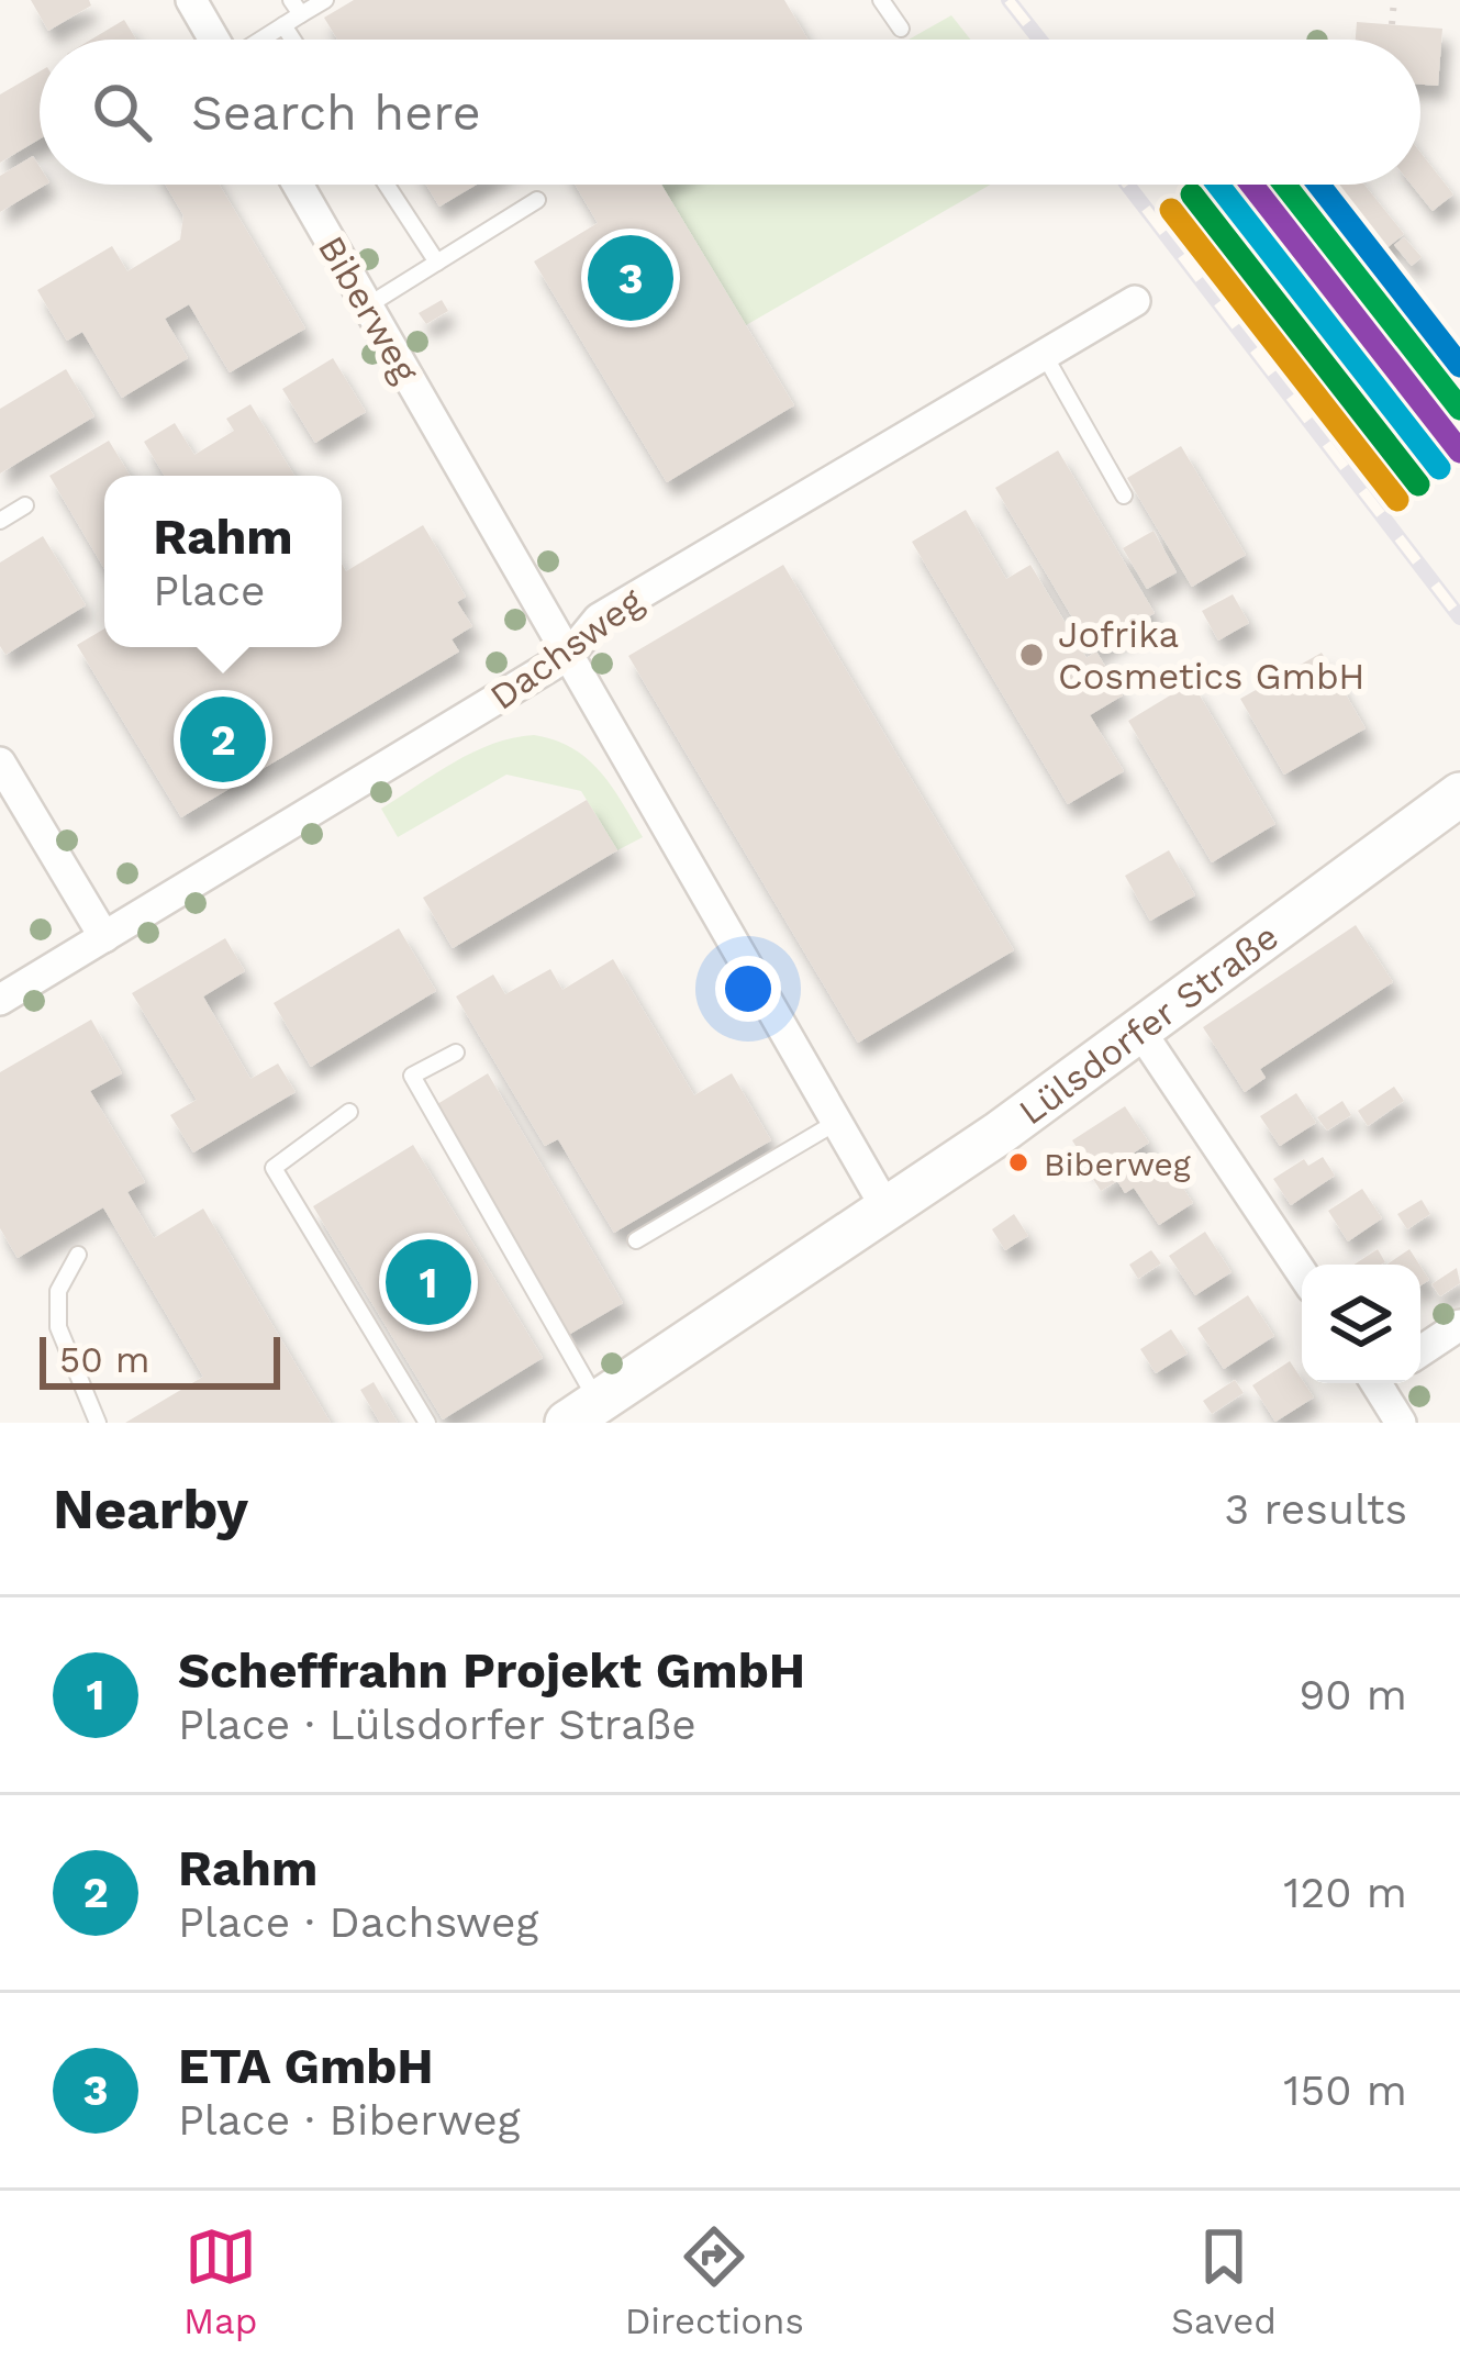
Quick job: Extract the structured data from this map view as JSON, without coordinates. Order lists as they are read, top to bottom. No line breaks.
{"streets":{"street":["Biberweg","Dachsweg","Lülsdorfer Straße"]},"crossings":[["Biberweg","Dachsweg"],["Biberweg","Lülsdorfer Straße"]],"places":["Jofrika Cosmetics GmbH","Biberweg"],"scale_bar":"50 m","page":{"search":"Search here","pins":["3","2","1"],"popup":["Rahm","Place"],"scale":"50 m","heading":["Nearby","3 results"],"list":[{"mark":"1","name":"Scheffrahn Projekt GmbH","note":"Place · Lülsdorfer Straße","value":"90 m"},{"mark":"2","name":"Rahm","note":"Place · Dachsweg","value":"120 m"},{"mark":"3","name":"ETA GmbH","note":"Place · Biberweg","value":"150 m"}],"nav":["Map","Directions","Saved"]}}
